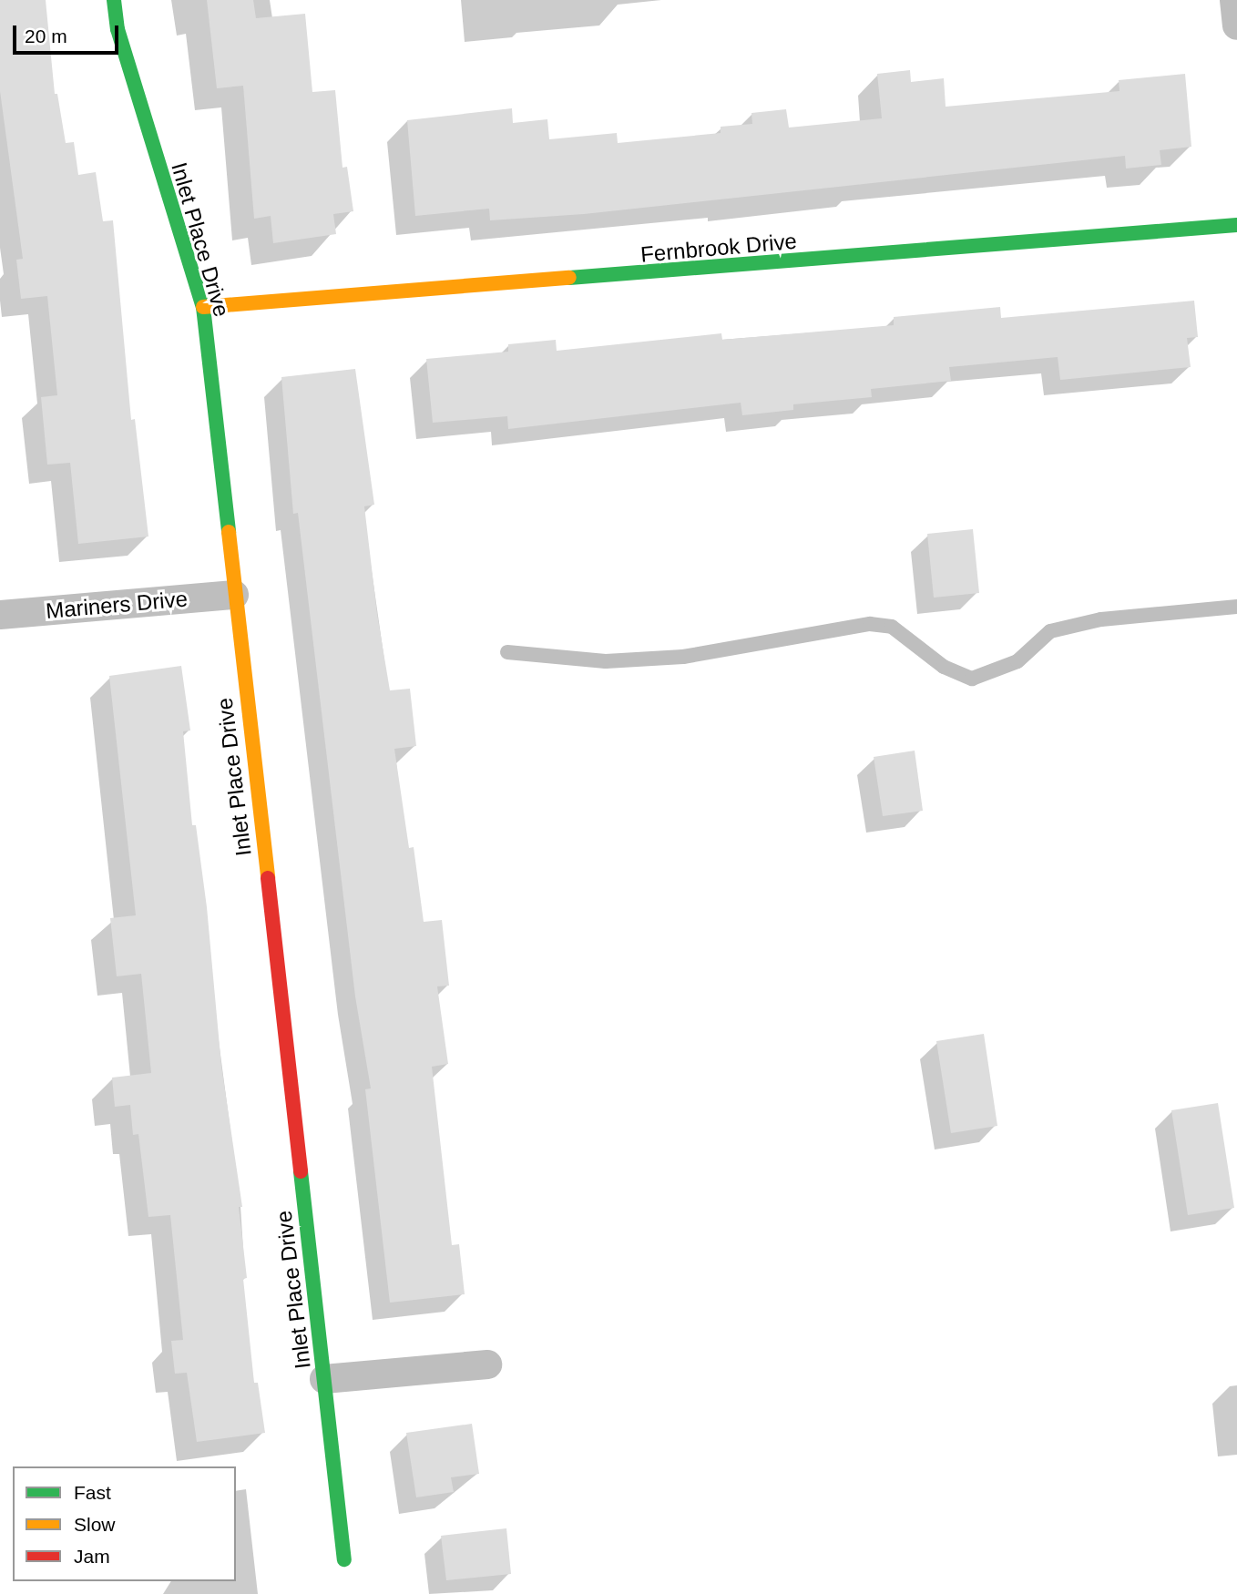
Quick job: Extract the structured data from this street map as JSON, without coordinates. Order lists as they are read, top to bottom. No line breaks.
{"streets":{"street":["Inlet Place Drive","Fernbrook Drive","Mariners Drive"]},"crossings":[["Inlet Place Drive","Fernbrook Drive"],["Inlet Place Drive","Mariners Drive"]],"legend":["Fast","Slow","Jam"],"scale_bar":"20 m"}
